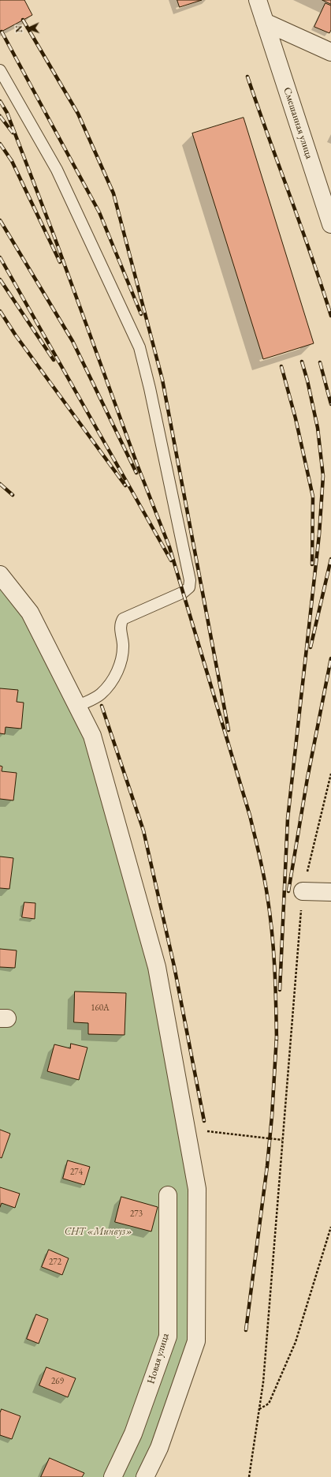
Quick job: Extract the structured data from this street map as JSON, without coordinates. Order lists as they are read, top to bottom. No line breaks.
{"streets":{"street":["Смешанная улица","Новая улица"]},"parks":["СНТ «Минвуз»"],"house_numbers":["160А","274","273","272","269"],"north":"left"}
